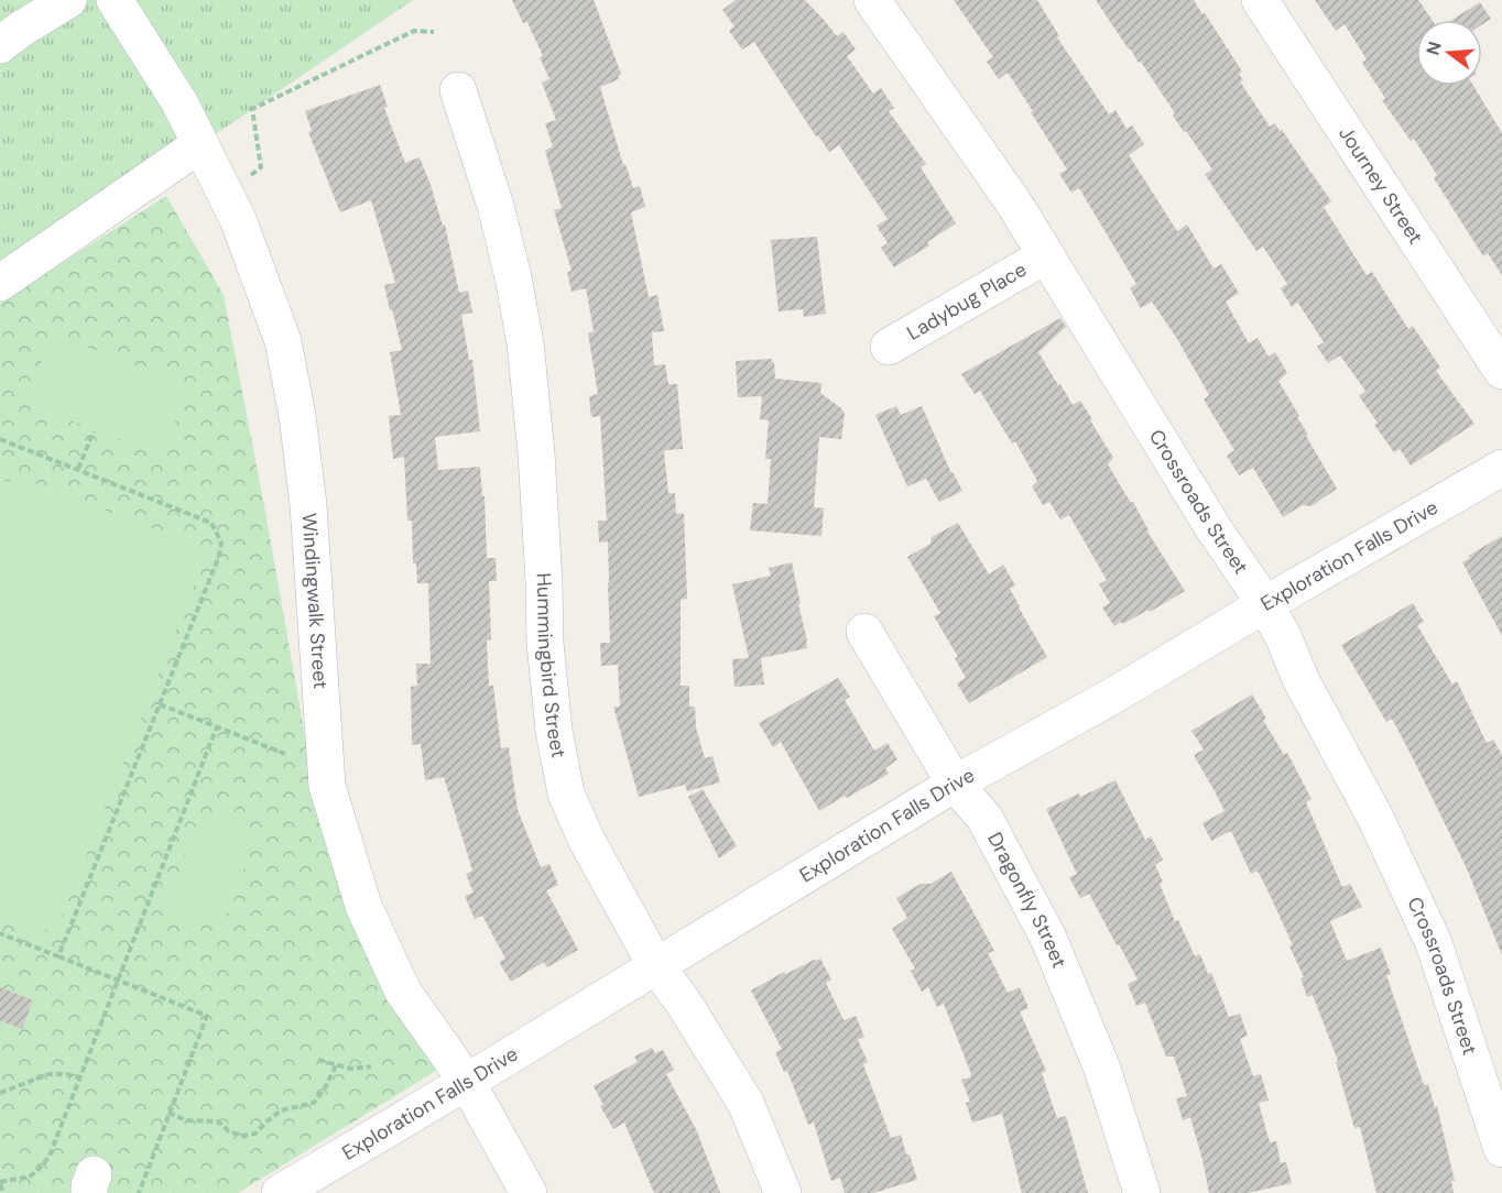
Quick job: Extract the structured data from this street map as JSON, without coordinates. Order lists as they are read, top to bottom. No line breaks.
{"streets":{"street":["Journey Street","Ladybug Place","Crossroads Street","Exploration Falls Drive","Windingwalk Street","Hummingbird Street","Dragonfly Street"]},"crossings":[["Ladybug Place","Crossroads Street"],["Crossroads Street","Exploration Falls Drive"],["Exploration Falls Drive","Windingwalk Street"],["Exploration Falls Drive","Hummingbird Street"],["Exploration Falls Drive","Dragonfly Street"]],"north":"left"}
